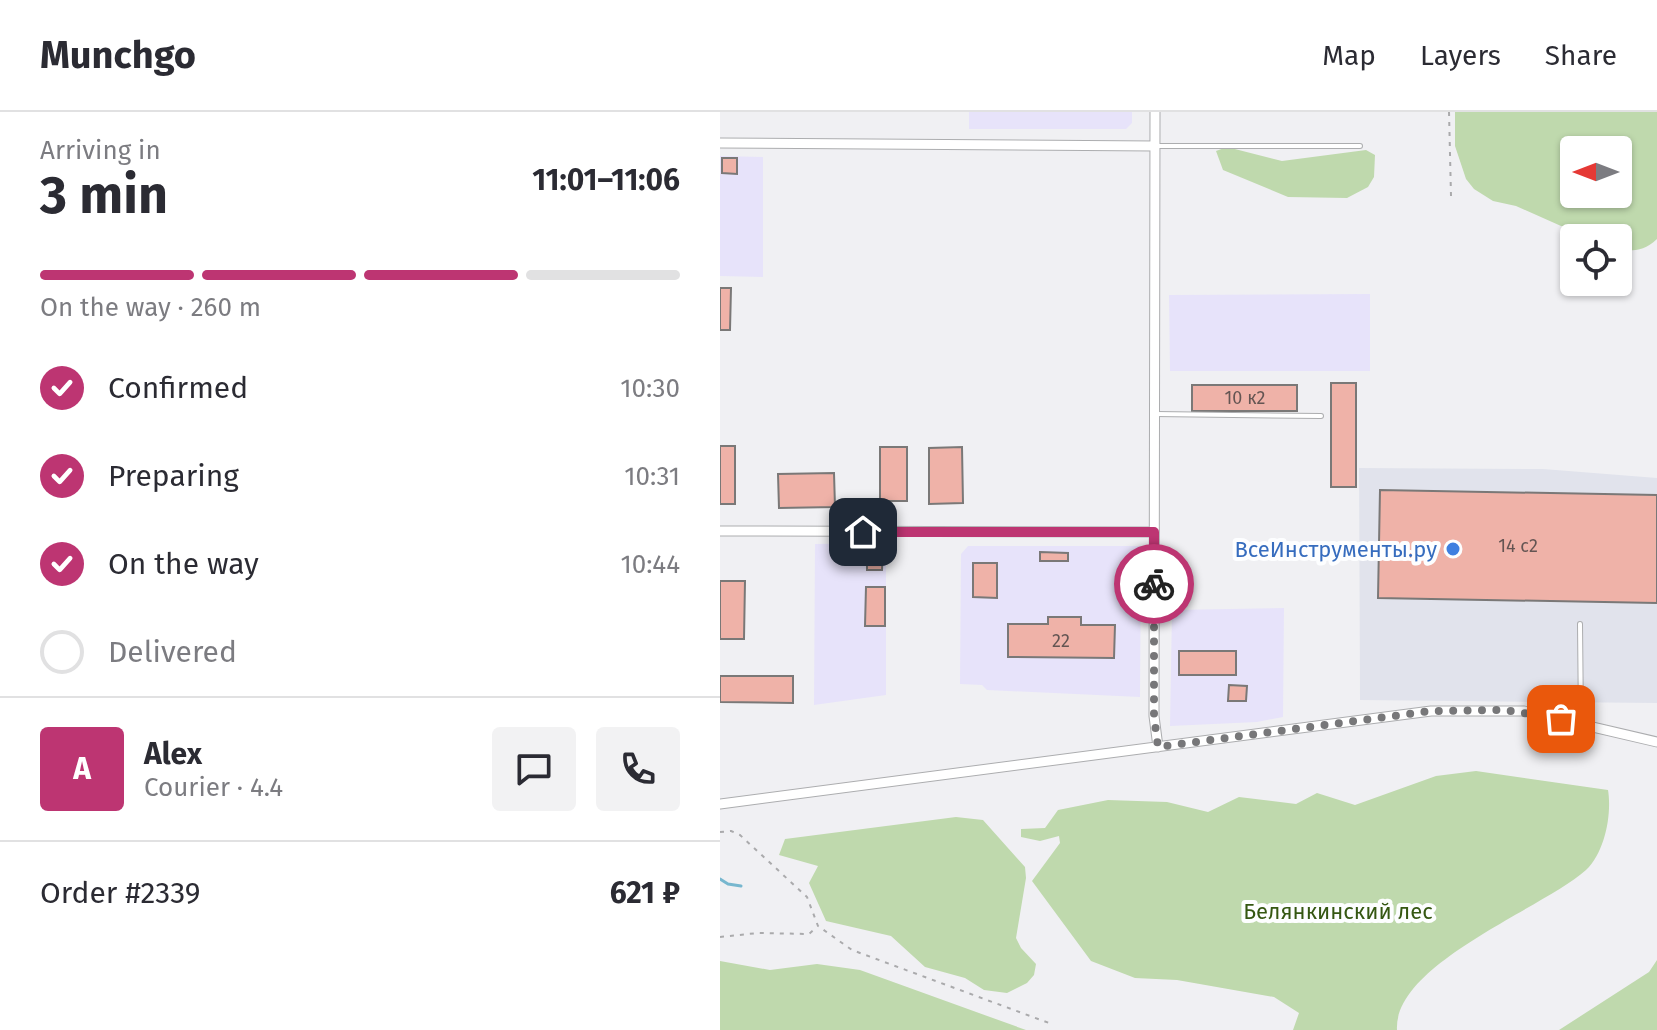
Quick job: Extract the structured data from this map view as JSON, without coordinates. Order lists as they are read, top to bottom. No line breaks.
{"parks":["Белянкинский лес"],"places":["ВсеИнструменты.ру"],"house_numbers":["10 к2","14 с2","22"],"north":"left","page":{"header":"Munchgo","nav":["Map","Layers","Share"],"heading":["3 min","Arriving in","11:01–11:06"],"panel":["Alex","Courier · 4.4","Order #2339","621 ₽"],"bar":"On the way · 260 m","list":[["Confirmed","10:30"],["Preparing","10:31"],["On the way","10:44"],"Delivered"],"round":"A"}}
